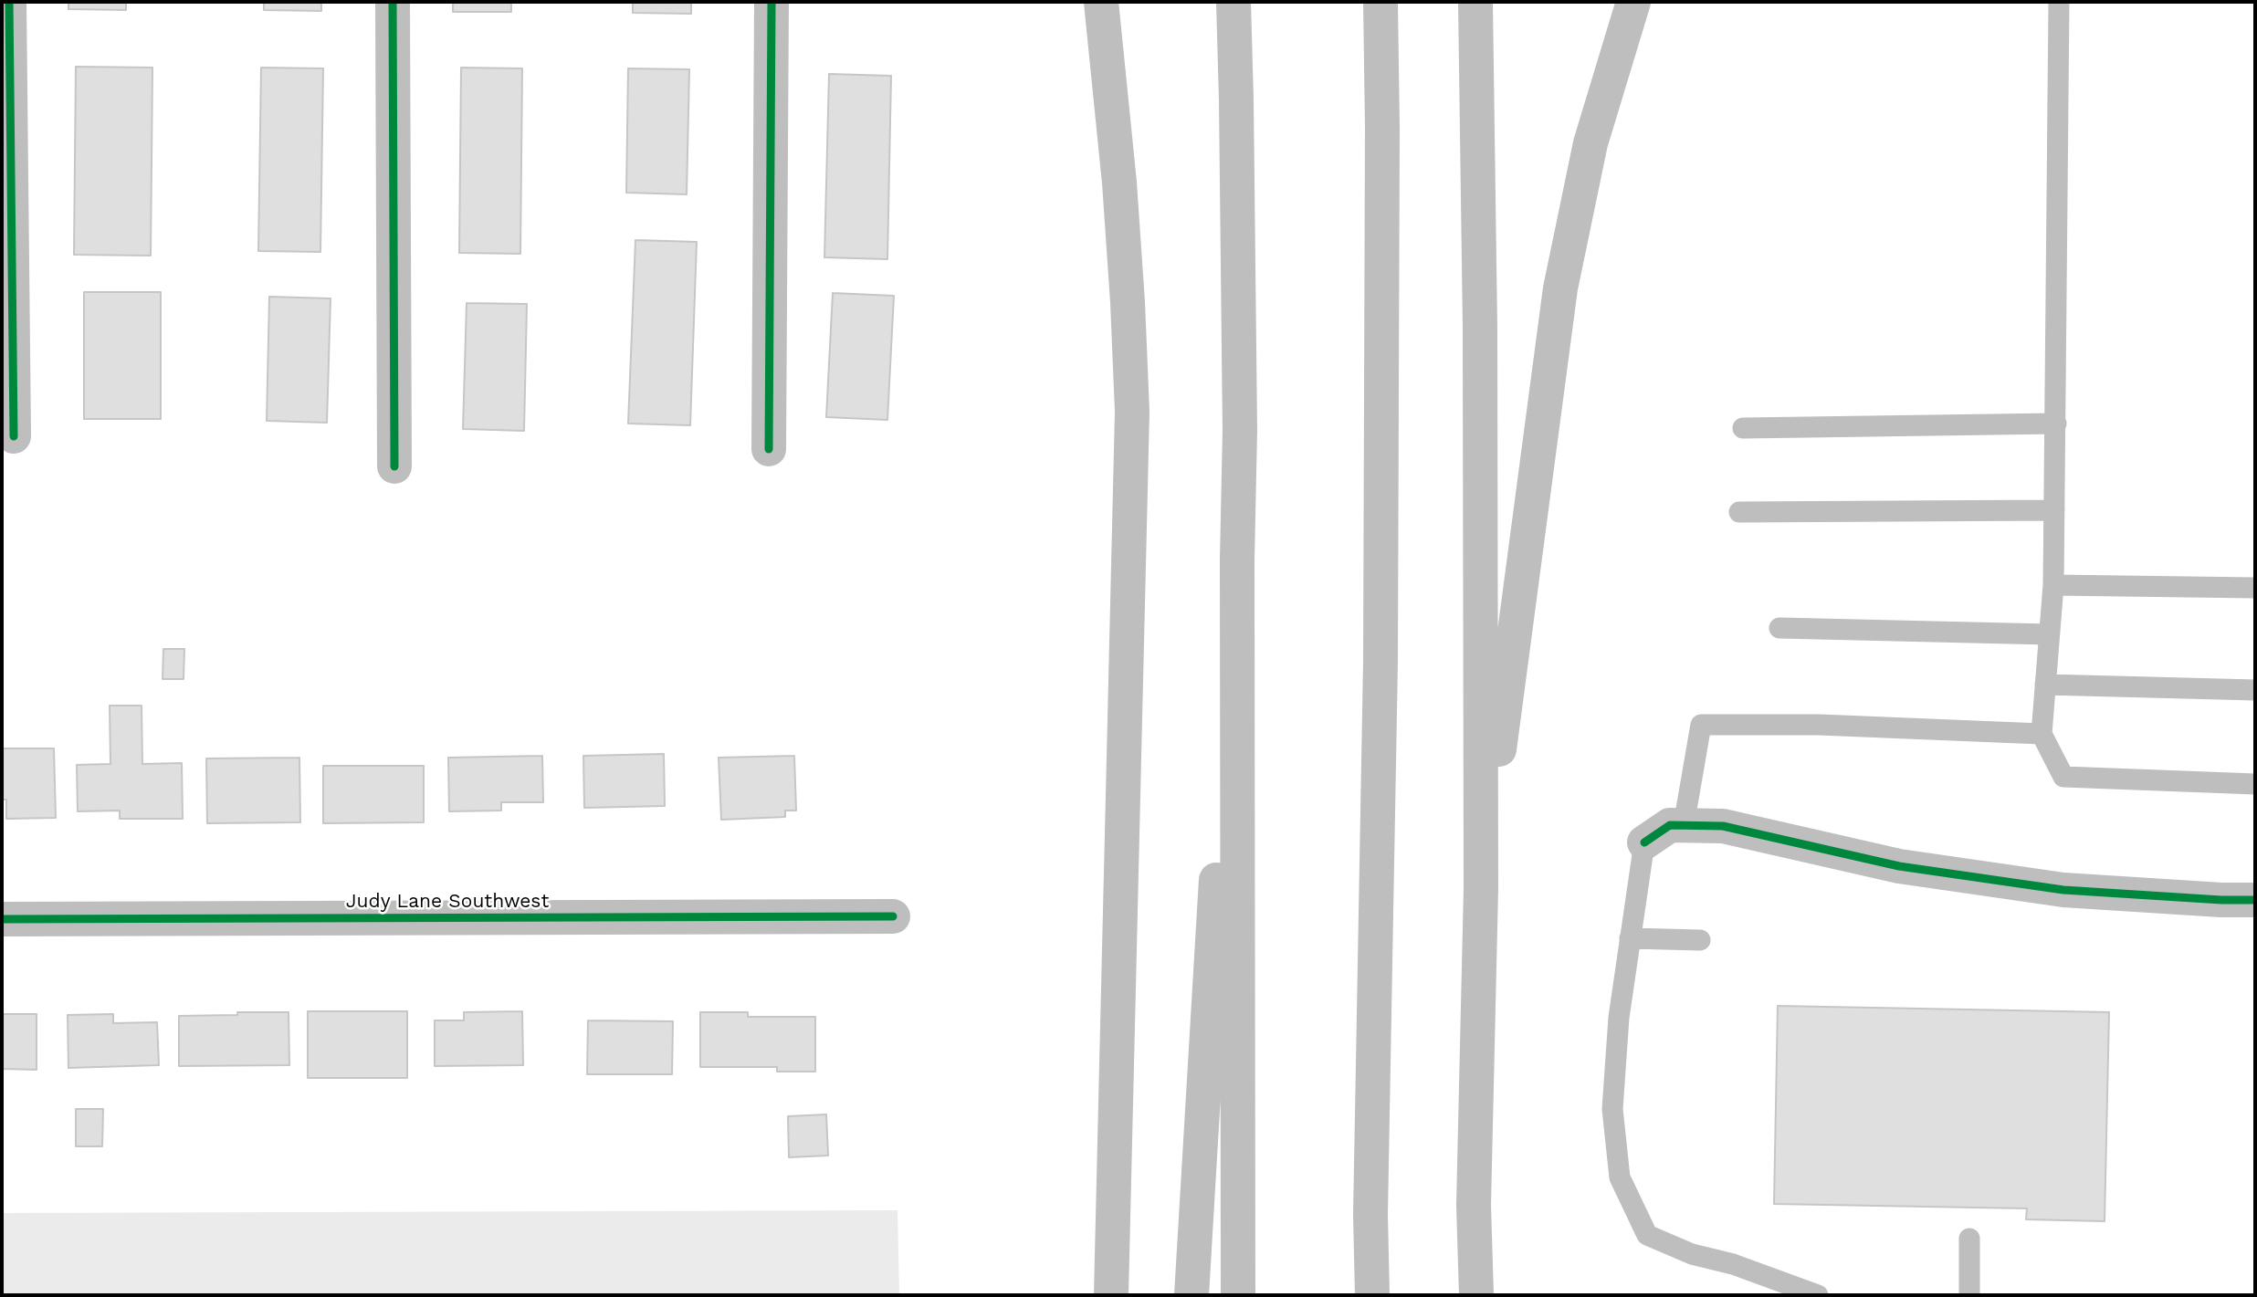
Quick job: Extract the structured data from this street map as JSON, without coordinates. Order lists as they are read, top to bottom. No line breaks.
{"streets":{"main road":["Judy Lane Southwest"]}}
